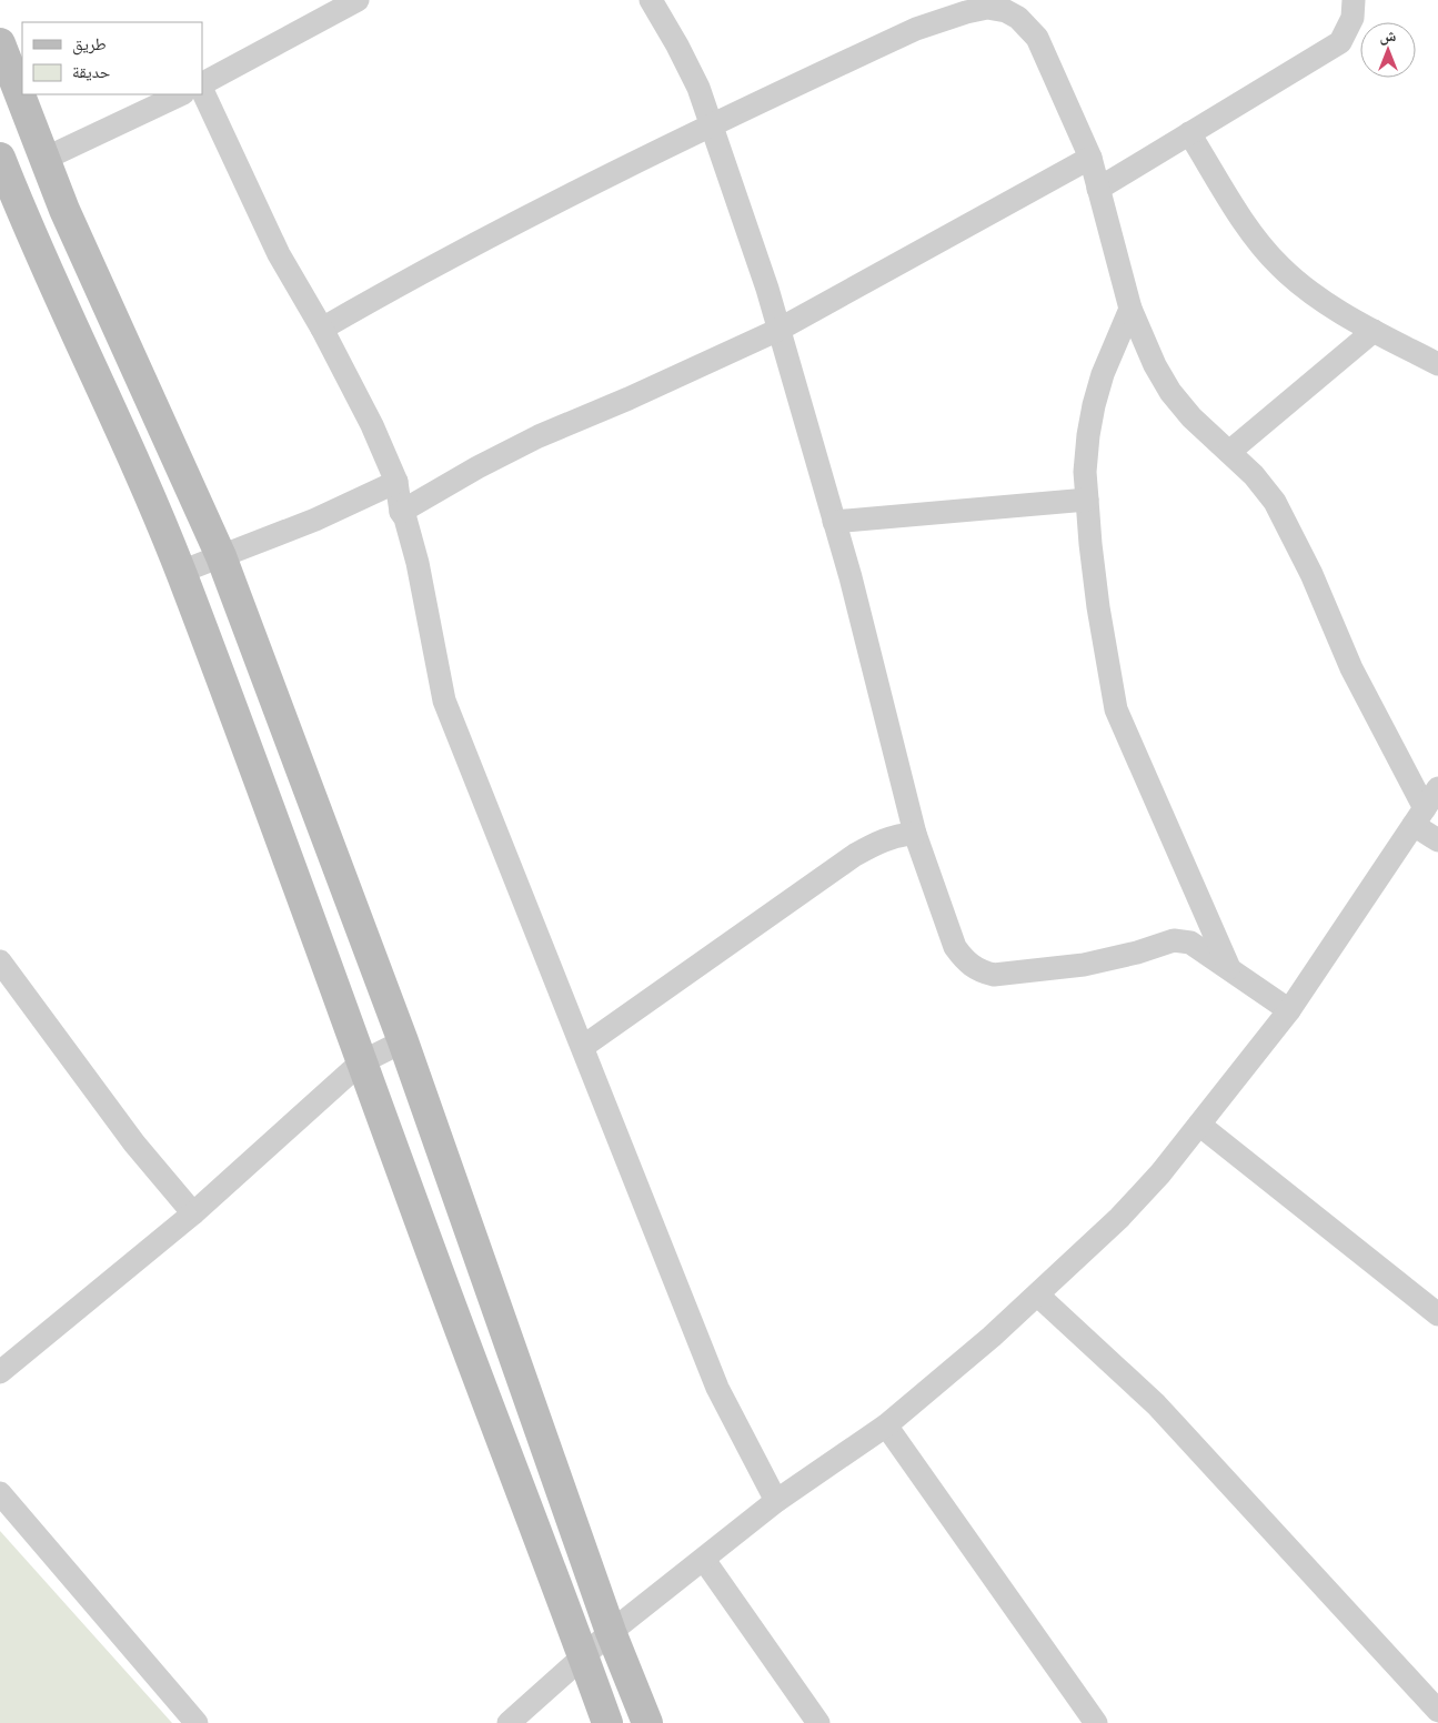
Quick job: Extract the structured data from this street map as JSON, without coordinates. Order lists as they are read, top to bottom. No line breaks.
{"legend":["طريق","حديقة"],"north":"top"}
